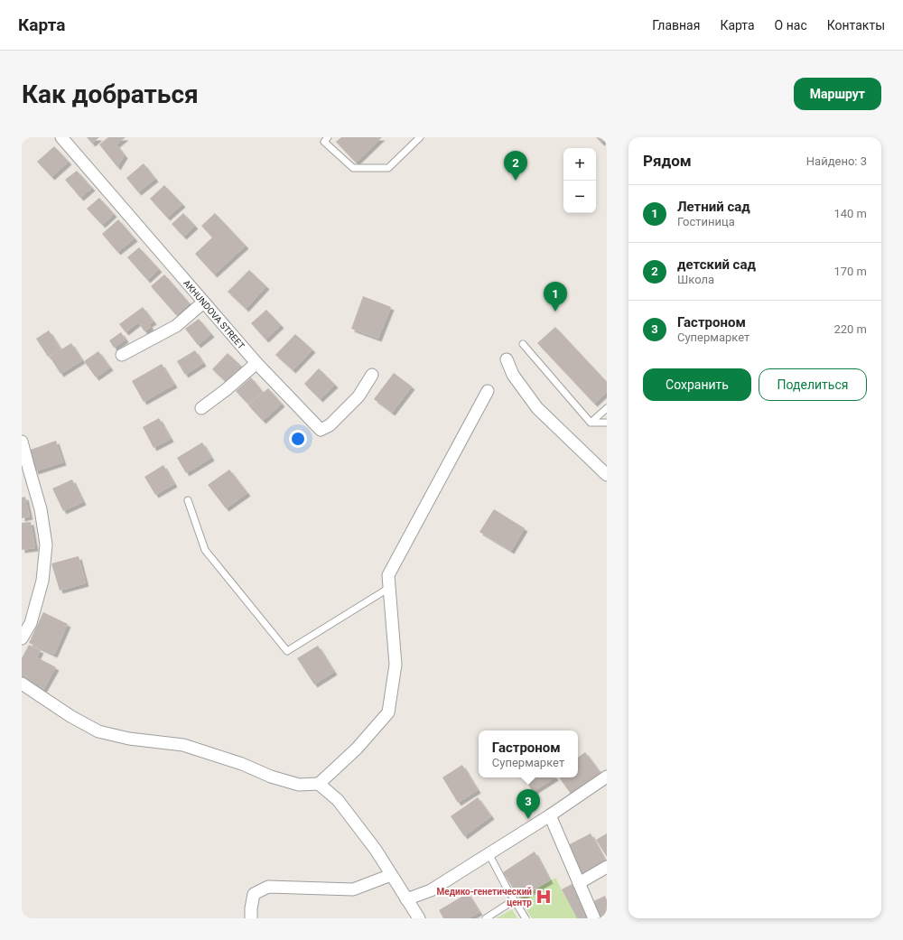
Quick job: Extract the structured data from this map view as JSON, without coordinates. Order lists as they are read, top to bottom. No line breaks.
{"streets":{"street":["AKHUNDOVA STREET"]},"places":{"hospital":["Медико-генетический центр"]},"page":{"header":"Карта","nav":["Главная","Карта","О нас","Контакты"],"buttons":["Маршрут",["Сохранить","Поделиться"]],"title":"Как добраться","heading":["Рядом","Найдено: 3"],"map_buttons":["+","−"],"pins":["2","1","3"],"list":[{"mark":"1","name":"Летний сад","note":"Гостиница","value":"140 m"},{"mark":"2","name":"детский сад","note":"Школа","value":"170 m"},{"mark":"3","name":"Гастроном","note":"Супермаркет","value":"220 m"}],"popup":["Гастроном","Супермаркет"]}}
